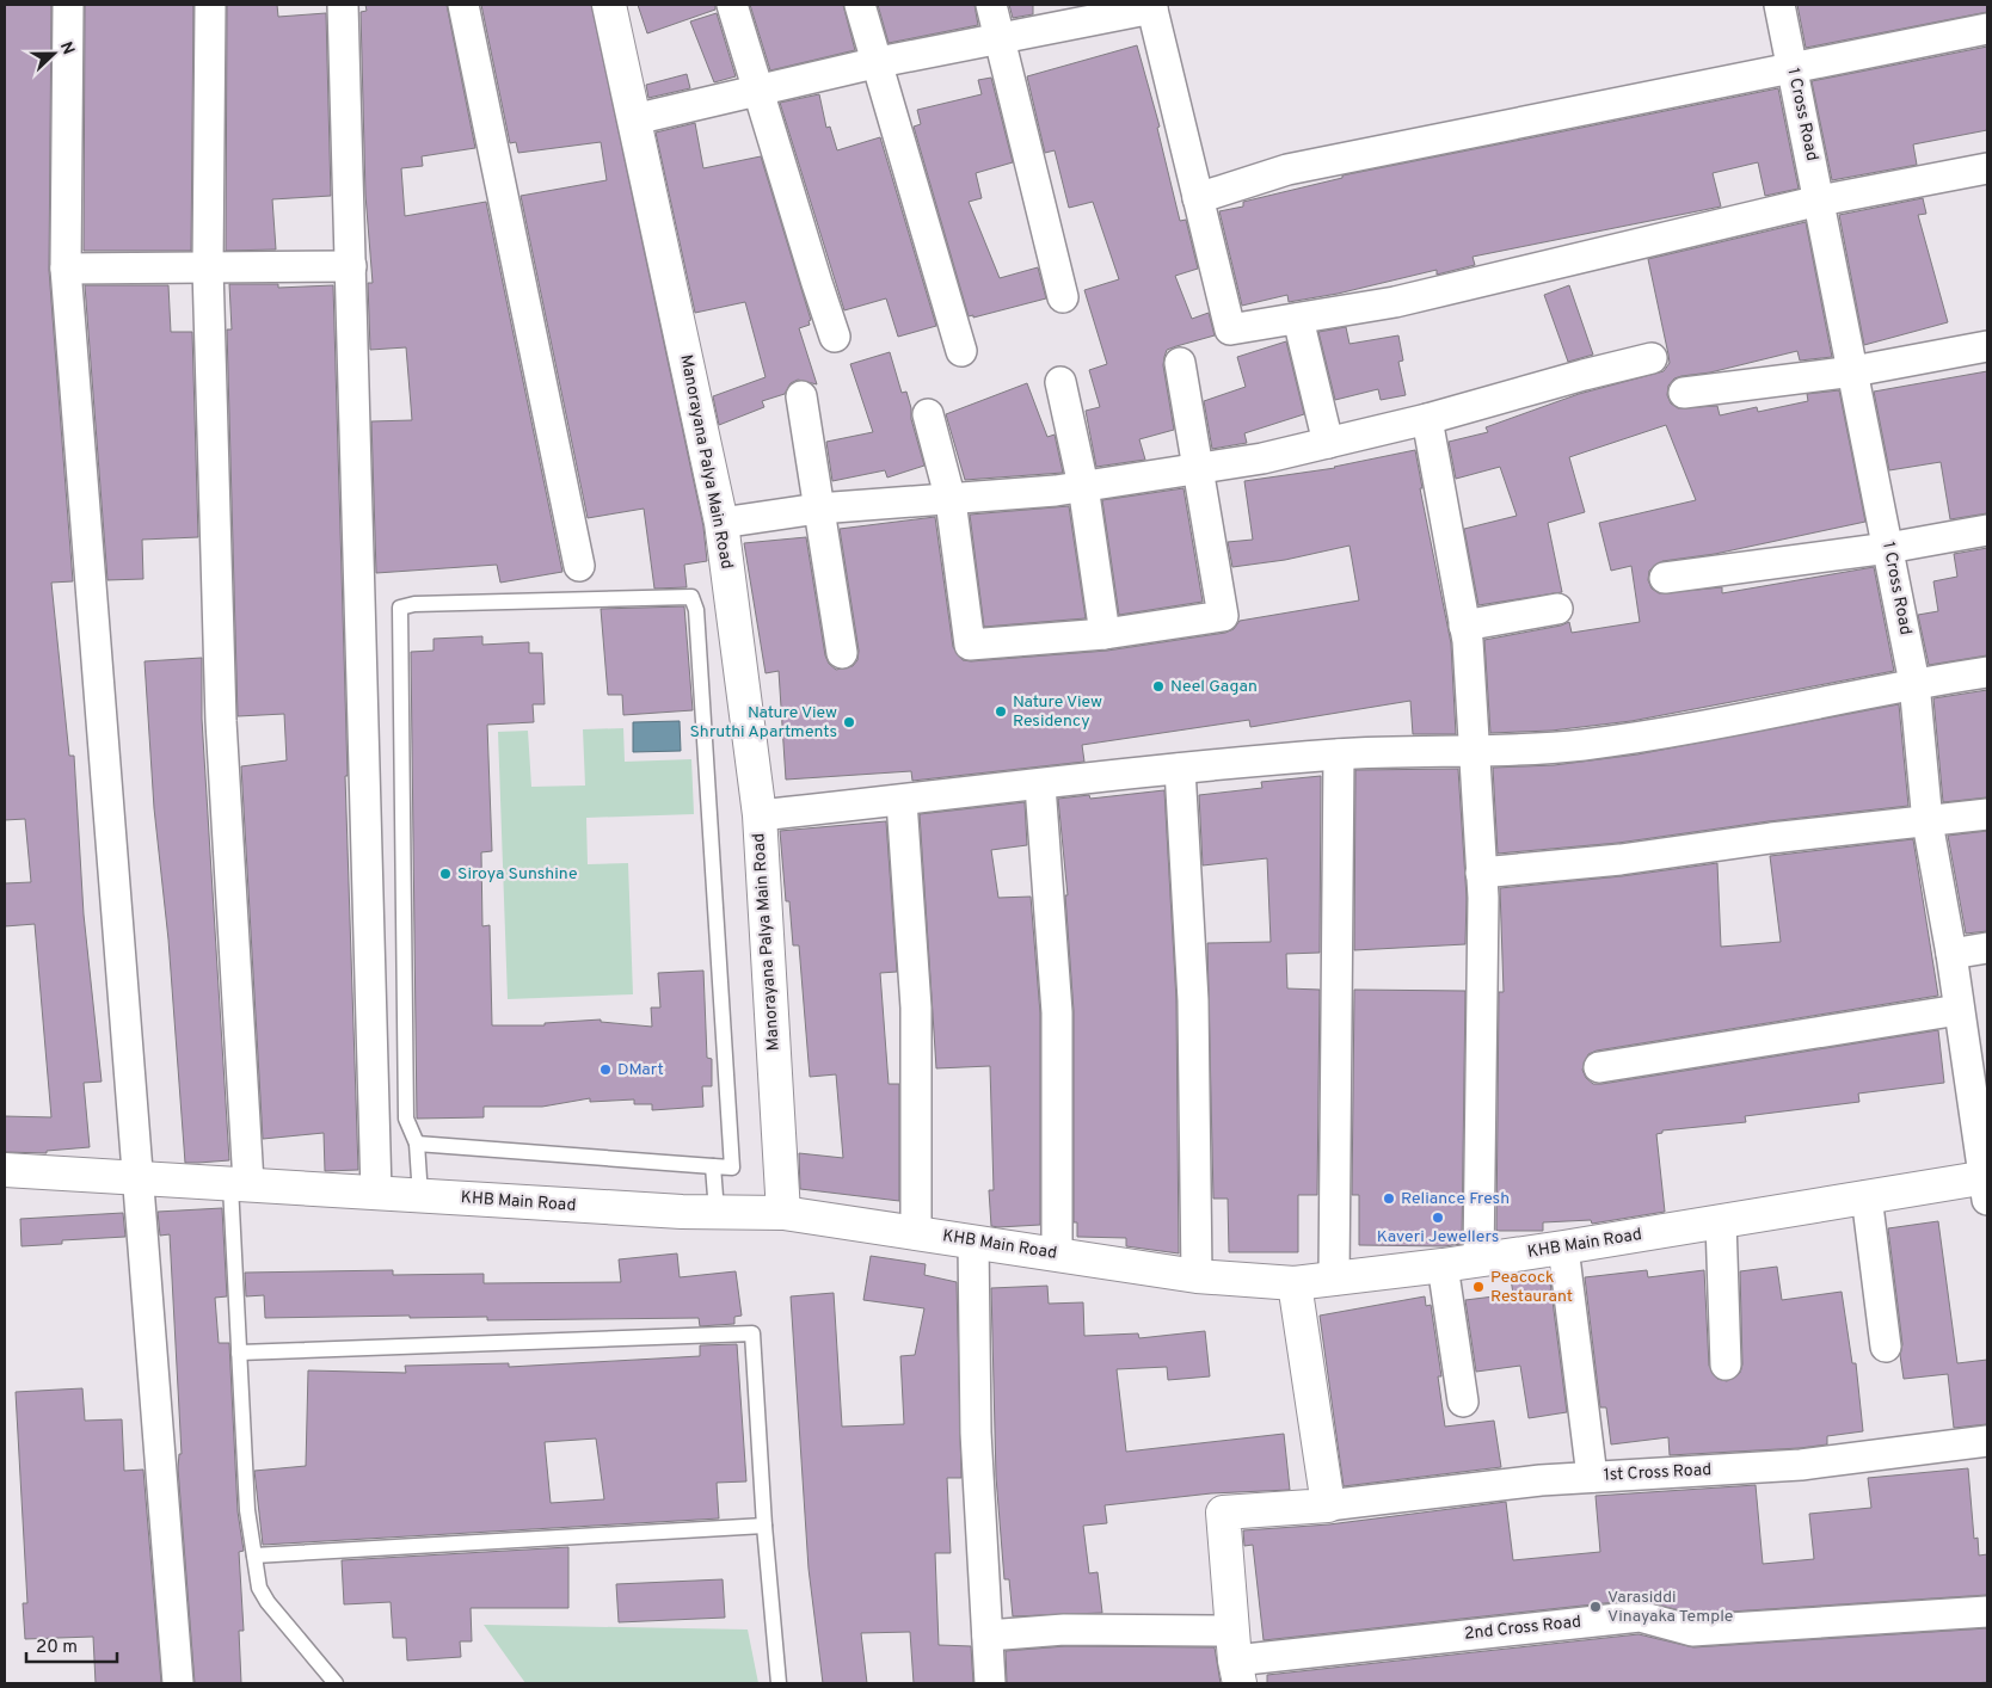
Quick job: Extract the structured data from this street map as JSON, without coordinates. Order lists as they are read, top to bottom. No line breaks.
{"streets":{"main road":["Manorayana Palya Main Road","KHB Main Road"],"street":["1 Cross Road","1st Cross Road","2nd Cross Road"]},"crossings":[["1 Cross Road","KHB Main Road"],["Manorayana Palya Main Road","KHB Main Road"]],"places":["Neel Gagan","Nature View Residency","Nature View Shruthi Apartments","Siroya Sunshine","DMart","Reliance Fresh","Kaveri Jewellers","Peacock Restaurant","Varasiddi Vinayaka Temple"],"scale_bar":"20 m","north":"right"}
